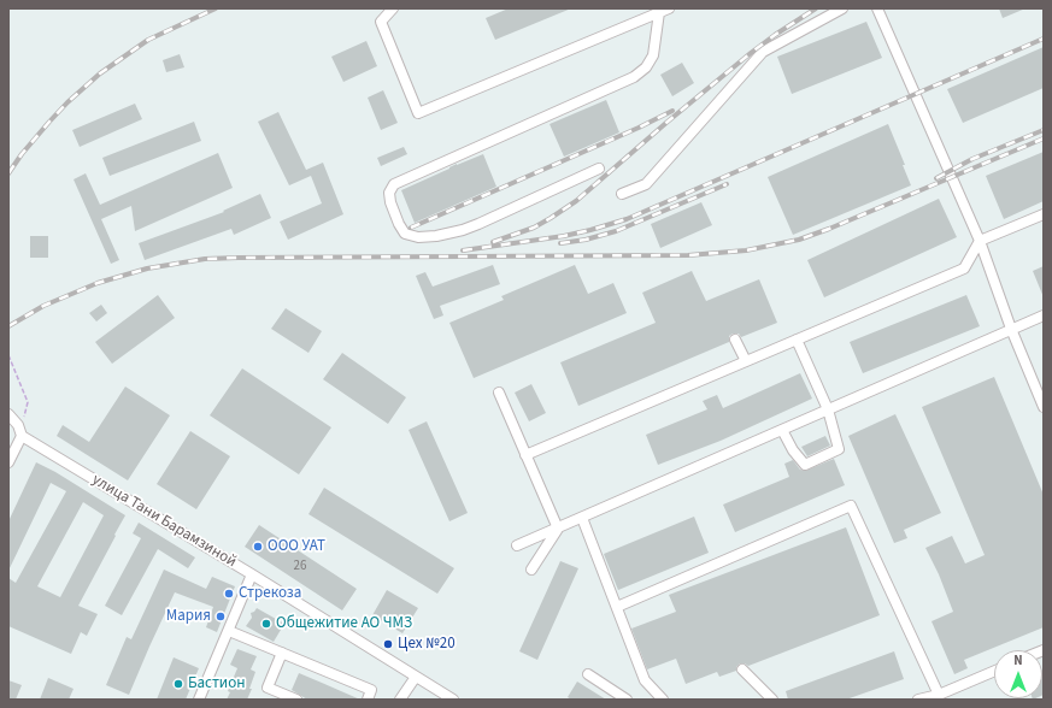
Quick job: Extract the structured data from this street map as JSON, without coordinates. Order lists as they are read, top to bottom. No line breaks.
{"streets":{"street":["улица Тани Барамзиной"]},"places":["ООО УАТ","Стрекоза","Мария","Общежитие АО ЧМЗ","Цех №20","Бастион"],"house_numbers":["26"],"north":"top"}
